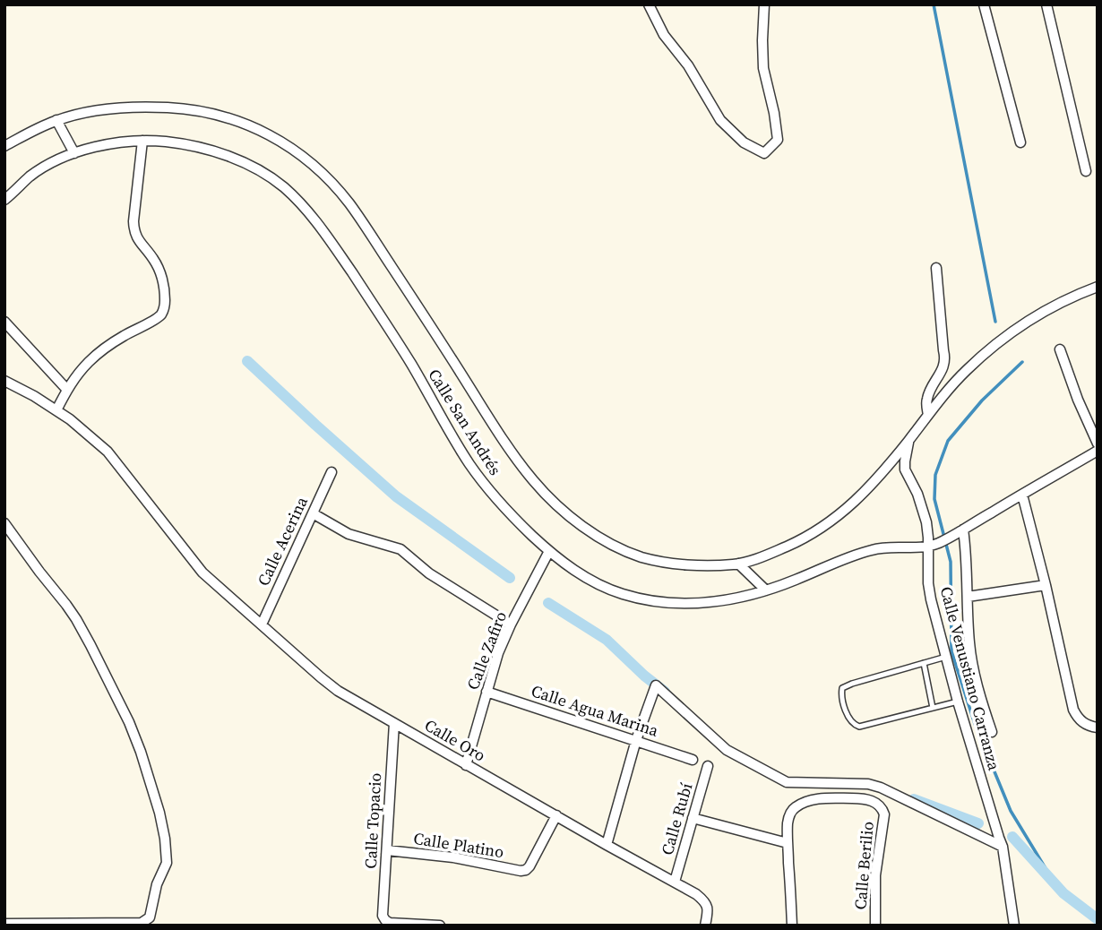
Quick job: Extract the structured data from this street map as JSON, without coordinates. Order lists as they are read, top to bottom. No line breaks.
{"streets":{"street":["Calle San Andrés","Calle Acerina","Calle Zafiro","Calle Venustiano Carranza","Calle Agua Marina","Calle Oro","Calle Rubí","Calle Topacio","Calle Platino","Calle Berilio"]},"crossings":[["Calle San Andrés","Calle Zafiro"],["Calle San Andrés","Calle Venustiano Carranza"],["Calle Acerina","Calle Oro"],["Calle Zafiro","Calle Agua Marina"],["Calle Zafiro","Calle Oro"],["Calle Venustiano Carranza","Calle Agua Marina"],["Calle Oro","Calle Rubí"],["Calle Oro","Calle Topacio"],["Calle Oro","Calle Platino"],["Calle Topacio","Calle Platino"]]}
